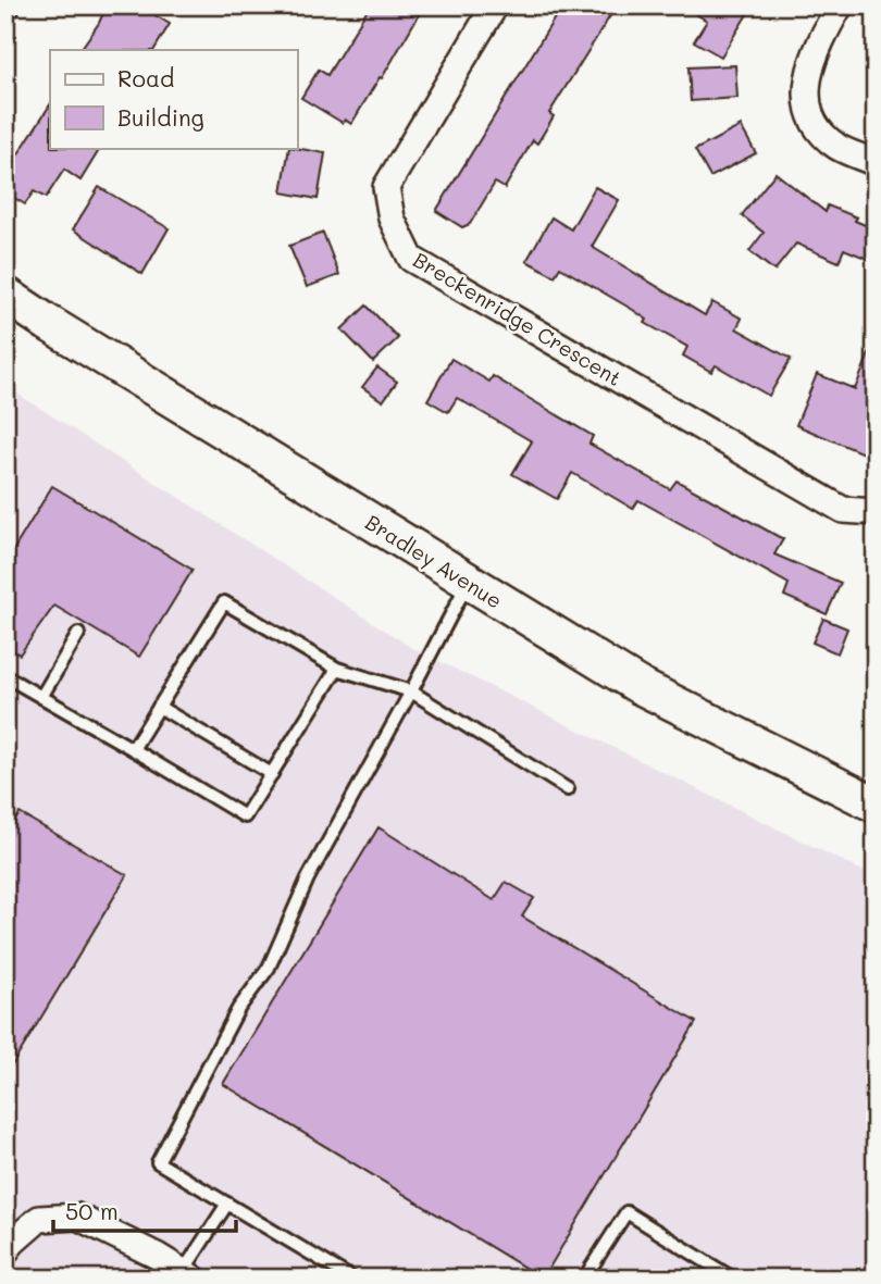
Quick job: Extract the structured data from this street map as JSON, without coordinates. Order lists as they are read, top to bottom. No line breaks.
{"streets":{"main road":["Bradley Avenue"],"street":["Breckenridge Crescent"]},"legend":["Road","Building"],"scale_bar":"50 m"}
